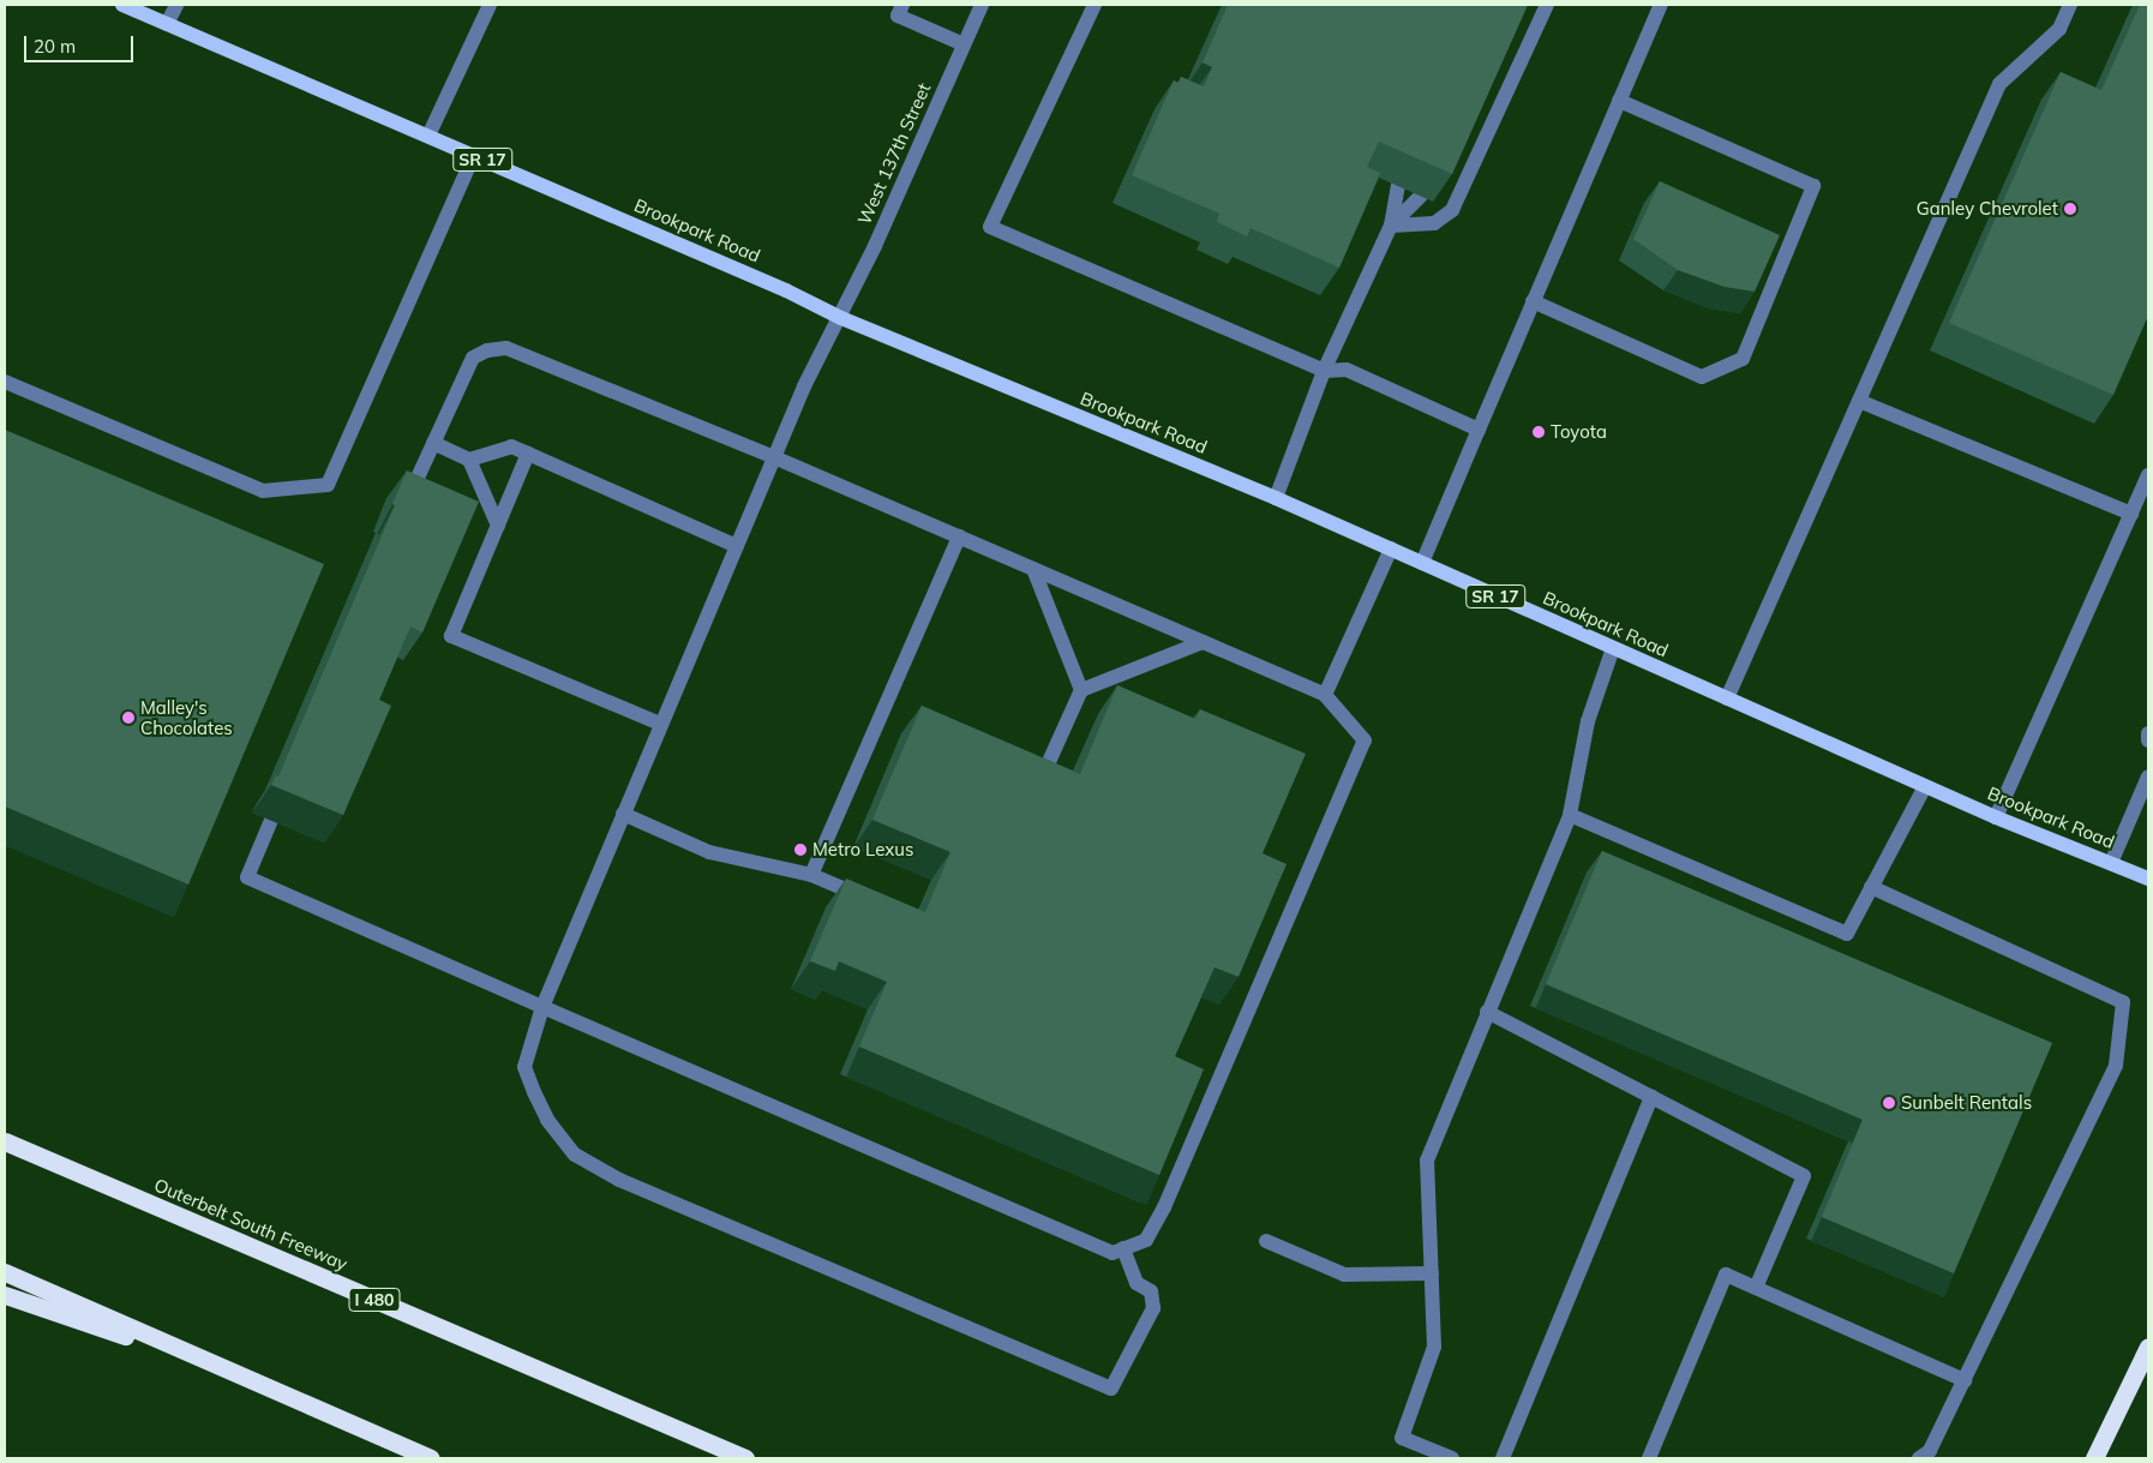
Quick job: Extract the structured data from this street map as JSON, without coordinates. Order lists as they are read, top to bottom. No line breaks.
{"streets":{"highway":["Outerbelt South Freeway","I 480"],"main road":["SR 17","Brookpark Road"],"street":["West 137th Street"]},"crossings":[["West 137th Street","Brookpark Road"]],"places":["Ganley Chevrolet","Toyota","Malley's Chocolates","Metro Lexus","Sunbelt Rentals"],"scale_bar":"20 m"}
